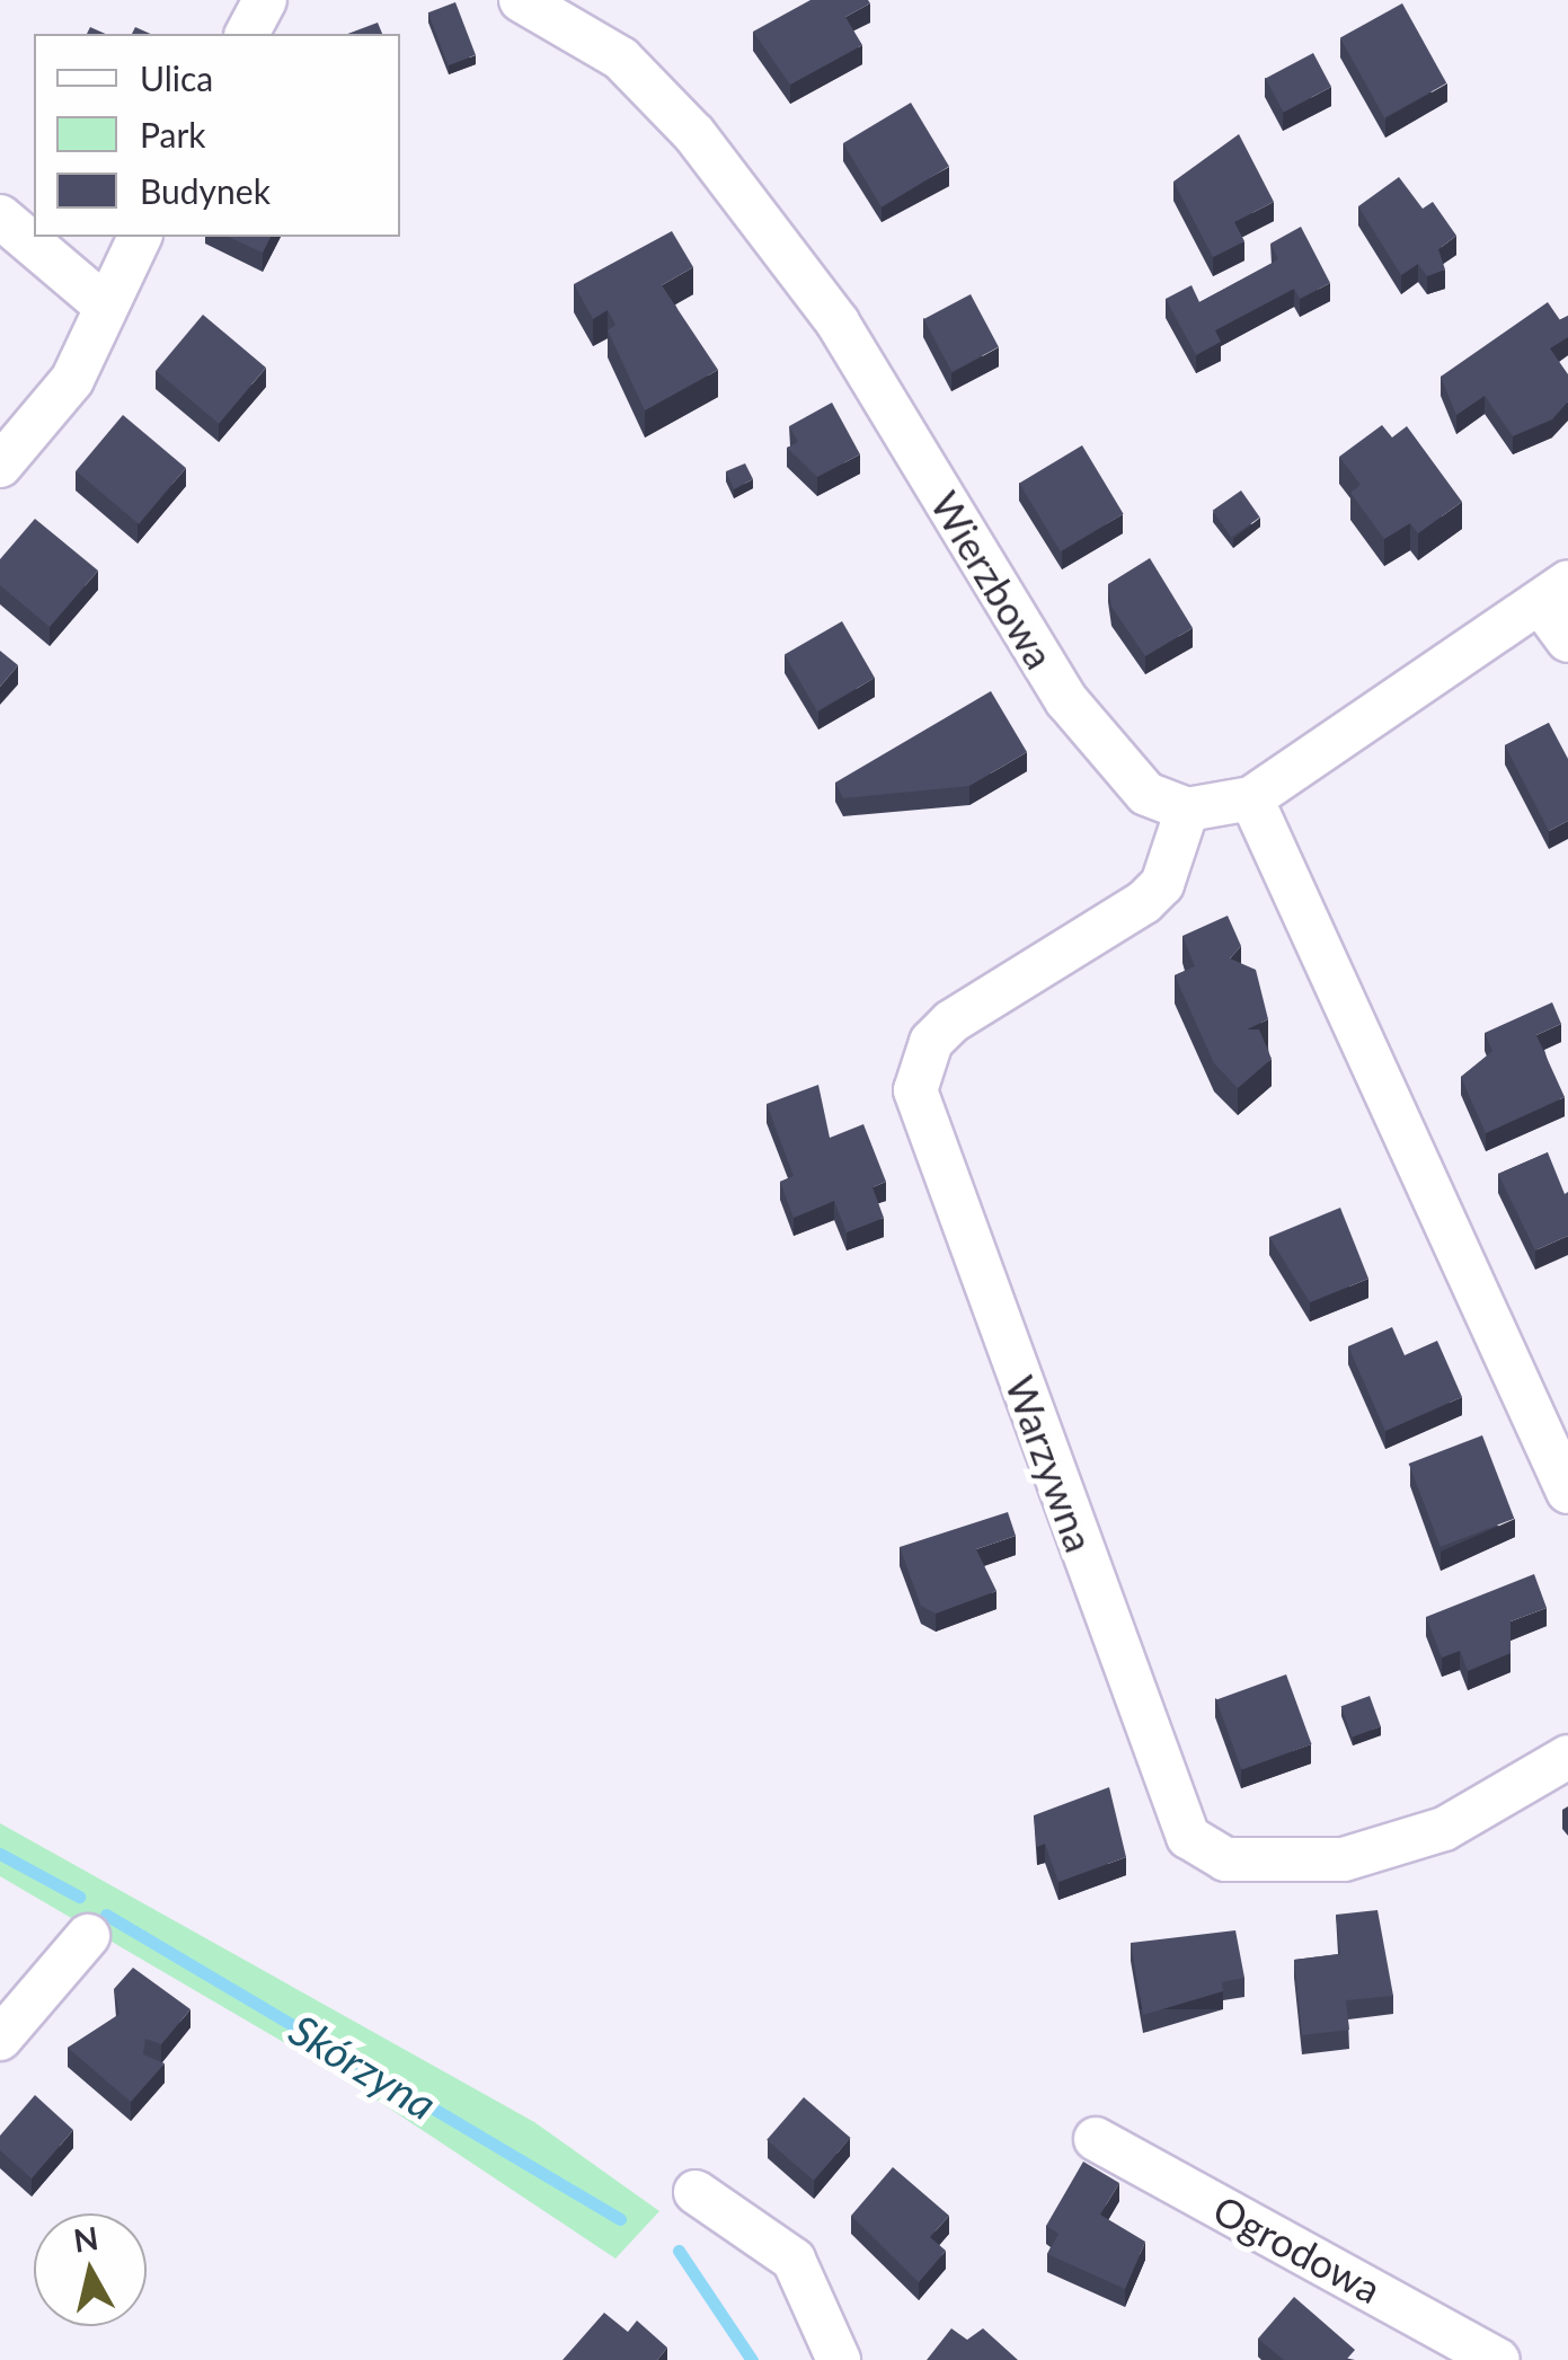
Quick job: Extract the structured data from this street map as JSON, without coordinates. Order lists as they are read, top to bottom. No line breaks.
{"streets":{"street":["Wierzbowa","Warzywna","Ogrodowa"]},"crossings":[["Wierzbowa","Warzywna"]],"water":["Skórzyna"],"legend":["Ulica","Park","Budynek"],"north":"top"}
